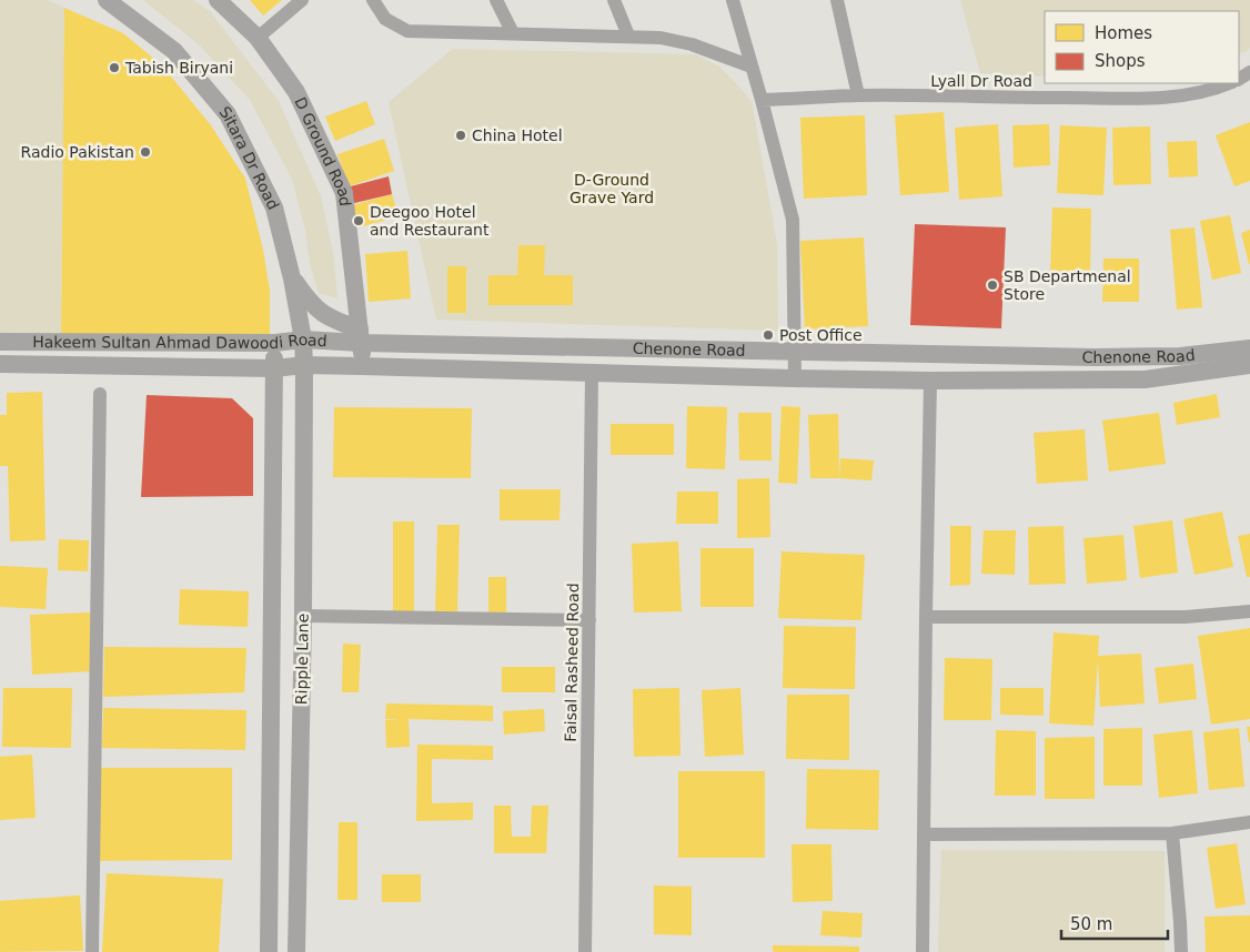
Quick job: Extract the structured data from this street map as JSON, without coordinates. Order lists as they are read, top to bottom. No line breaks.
{"streets":{"street":["Lyall Dr Road","D Ground Road","Sitara Dr Road","Hakeem Sultan Ahmad Dawoodi Road","Chenone Road","Ripple Lane","Faisal Rasheed Road"]},"crossings":[["D Ground Road","Hakeem Sultan Ahmad Dawoodi Road"],["D Ground Road","Chenone Road"],["Sitara Dr Road","Hakeem Sultan Ahmad Dawoodi Road"],["Sitara Dr Road","Chenone Road"],["Sitara Dr Road","Ripple Lane"],["Hakeem Sultan Ahmad Dawoodi Road","Chenone Road"],["Hakeem Sultan Ahmad Dawoodi Road","Ripple Lane"],["Chenone Road","Ripple Lane"],["Chenone Road","Faisal Rasheed Road"]],"parks":["D-Ground Grave Yard"],"places":["Tabish Biryani","China Hotel","Radio Pakistan","Deegoo Hotel and Restaurant","SB Departmenal Store","Post Office"],"legend":["Homes","Shops"],"scale_bar":"50 m"}
